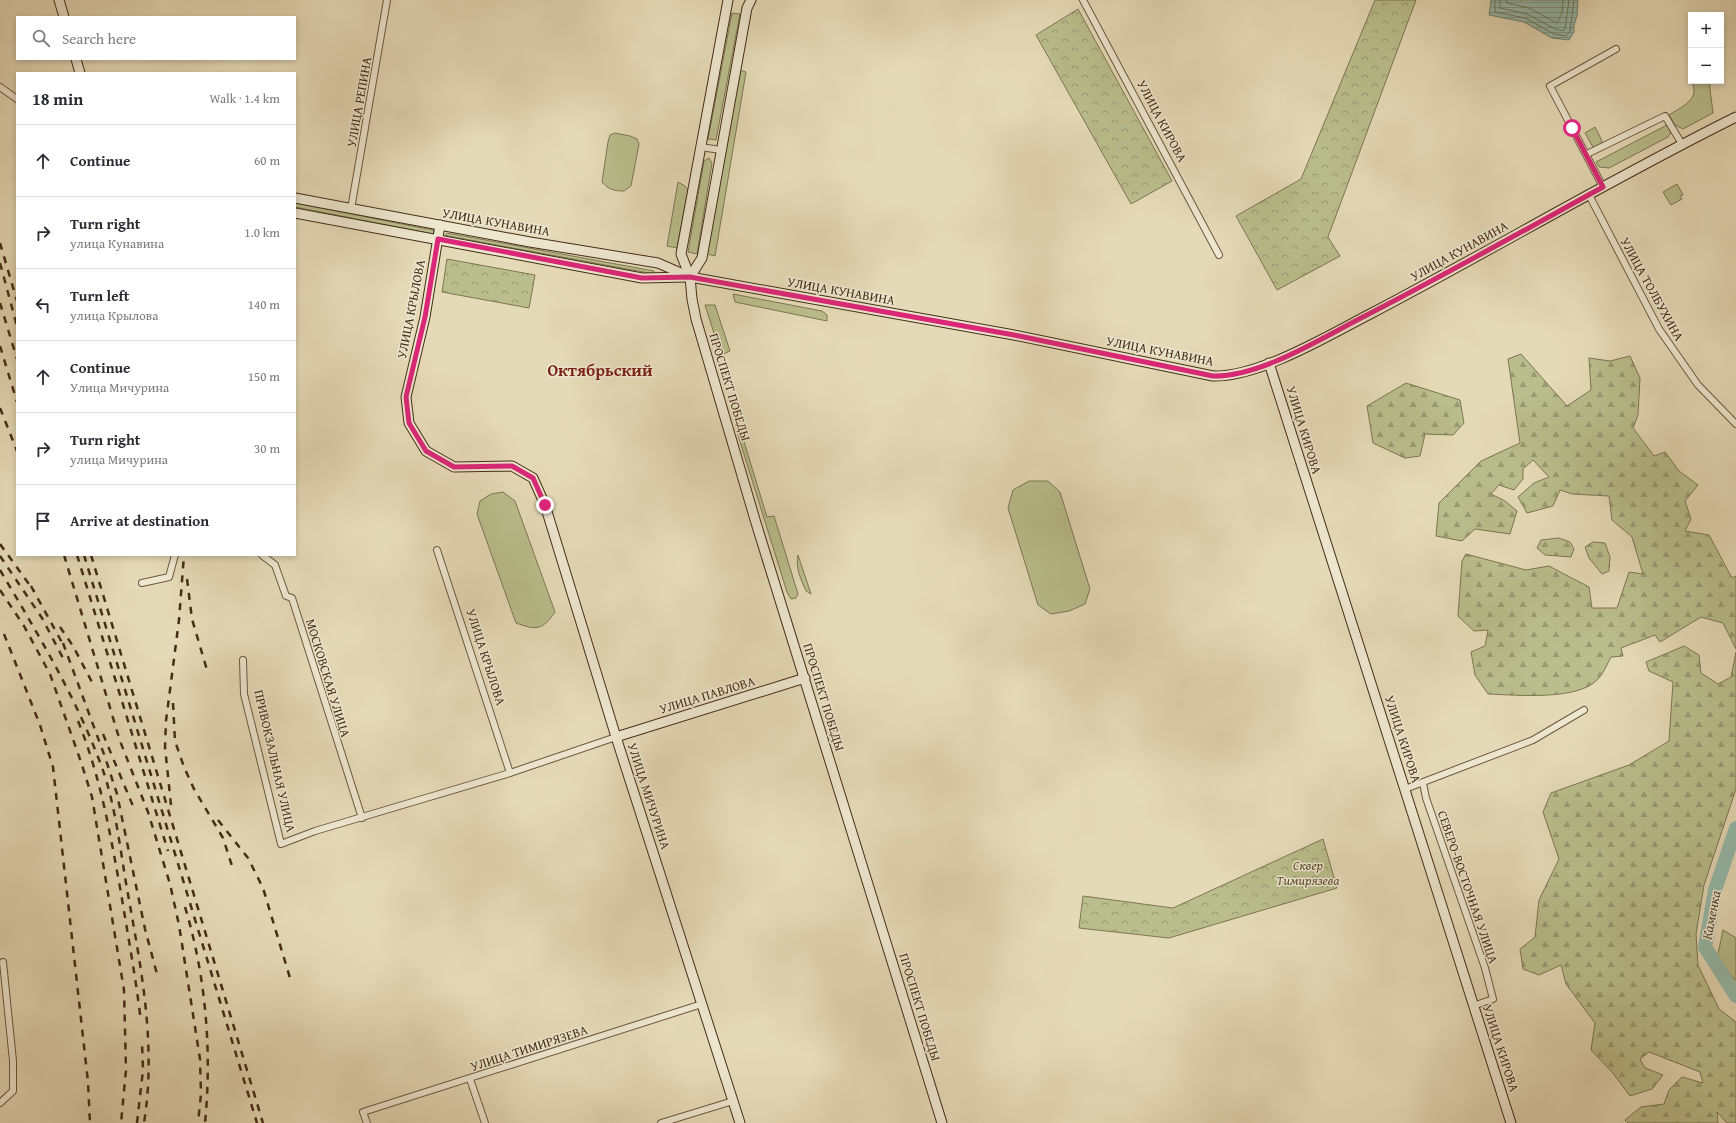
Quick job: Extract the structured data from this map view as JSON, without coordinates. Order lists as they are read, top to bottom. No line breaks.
{"streets":{"street":["УЛИЦА РЕПИНА","УЛИЦА КИРОВА","УЛИЦА КУНАВИНА","УЛИЦА ТОЛБУХИНА","УЛИЦА КРЫЛОВА","ПРОСПЕКТ ПОБЕДЫ","МОСКОВСКАЯ УЛИЦА","УЛИЦА ПАВЛОВА","ПРИВОКЗАЛЬНАЯ УЛИЦА","УЛИЦА МИЧУРИНА","СЕВЕРО-ВОСТОЧНАЯ УЛИЦА","УЛИЦА ТИМИРЯЗЕВА"]},"crossings":[["УЛИЦА РЕПИНА","УЛИЦА КУНАВИНА"],["УЛИЦА КИРОВА","УЛИЦА КУНАВИНА"],["УЛИЦА КИРОВА","СЕВЕРО-ВОСТОЧНАЯ УЛИЦА"],["УЛИЦА КУНАВИНА","УЛИЦА ТОЛБУХИНА"],["УЛИЦА КУНАВИНА","УЛИЦА КРЫЛОВА"],["УЛИЦА КУНАВИНА","ПРОСПЕКТ ПОБЕДЫ"],["УЛИЦА КРЫЛОВА","УЛИЦА МИЧУРИНА"],["ПРОСПЕКТ ПОБЕДЫ","УЛИЦА ПАВЛОВА"],["МОСКОВСКАЯ УЛИЦА","ПРИВОКЗАЛЬНАЯ УЛИЦА"],["УЛИЦА ПАВЛОВА","УЛИЦА МИЧУРИНА"],["УЛИЦА МИЧУРИНА","УЛИЦА ТИМИРЯЗЕВА"]],"districts":["Октябрьский"],"water":["Каменка"],"parks":["Сквер Тимирязева"],"page":{"map_buttons":["+","−"],"search":"Search here","heading":["18 min","Walk · 1.4 km"],"list":[["Continue","60 m"],["Turn right","улица Кунавина","1.0 km"],["Turn left","улица Крылова","140 m"],["Continue","Улица Мичурина","150 m"],["Turn right","улица Мичурина","30 m"],"Arrive at destination"]}}
